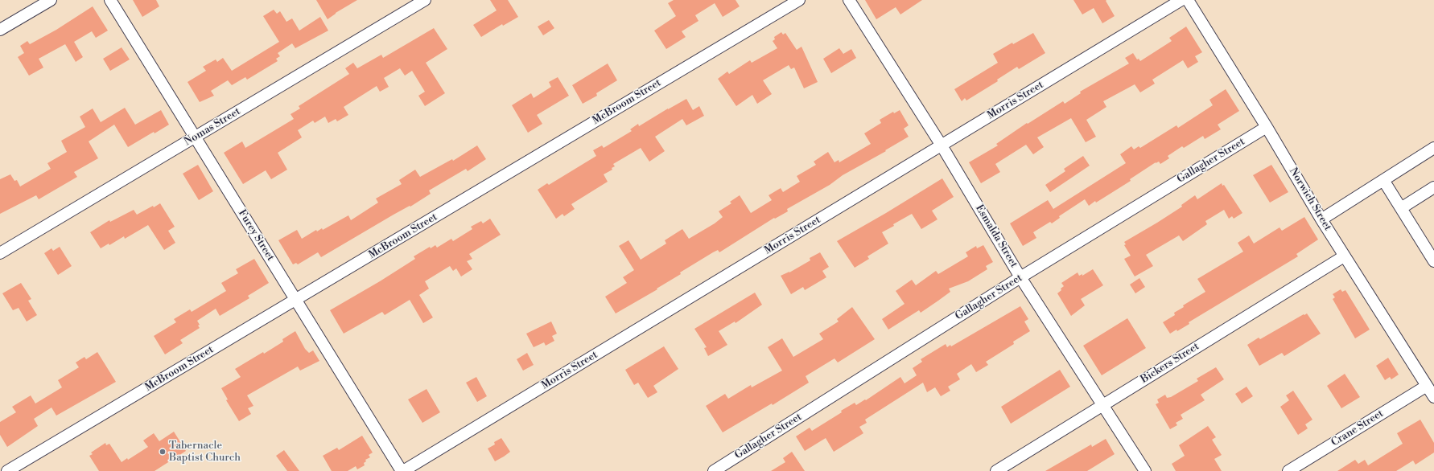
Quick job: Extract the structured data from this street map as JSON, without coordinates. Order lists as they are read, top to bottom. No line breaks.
{"streets":{"street":["Morris Street","McBroom Street","Nomas Street","Gallagher Street","Norwich Street","Furey Street","Esmalda Street","Bickers Street","Crane Street"]},"crossings":[["Morris Street","Furey Street"],["Morris Street","Esmalda Street"],["McBroom Street","Furey Street"],["Nomas Street","Furey Street"],["Gallagher Street","Norwich Street"],["Gallagher Street","Esmalda Street"],["Norwich Street","Bickers Street"],["Norwich Street","Crane Street"],["Esmalda Street","Bickers Street"]],"places":["Tabernacle Baptist Church"]}
